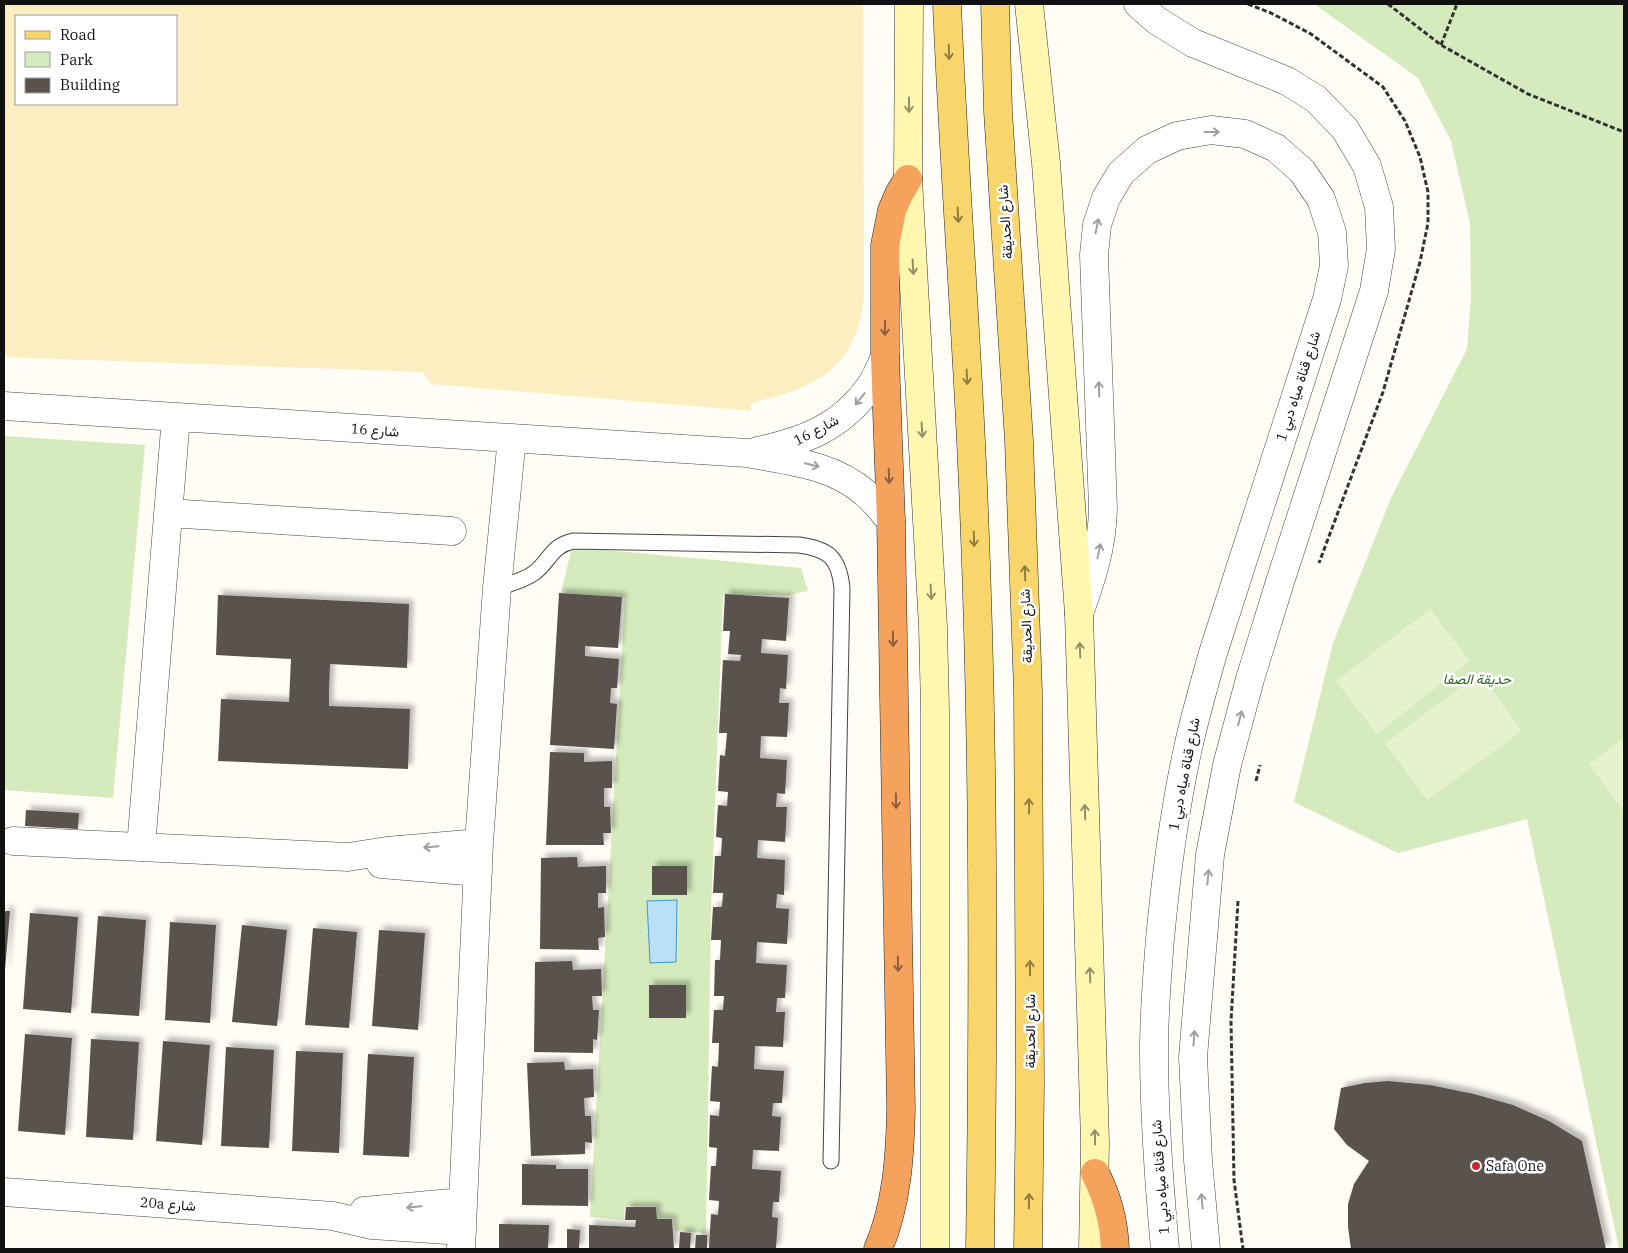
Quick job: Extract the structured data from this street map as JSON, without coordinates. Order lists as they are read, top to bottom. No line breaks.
{"streets":{"main road":["شارع الحديقة"],"street":["شارع قناة مياه دبي 1","شارع 16","20a شارع"]},"parks":["حديقة الصفا"],"places":["Safa One"],"legend":["Road","Park","Building"]}
